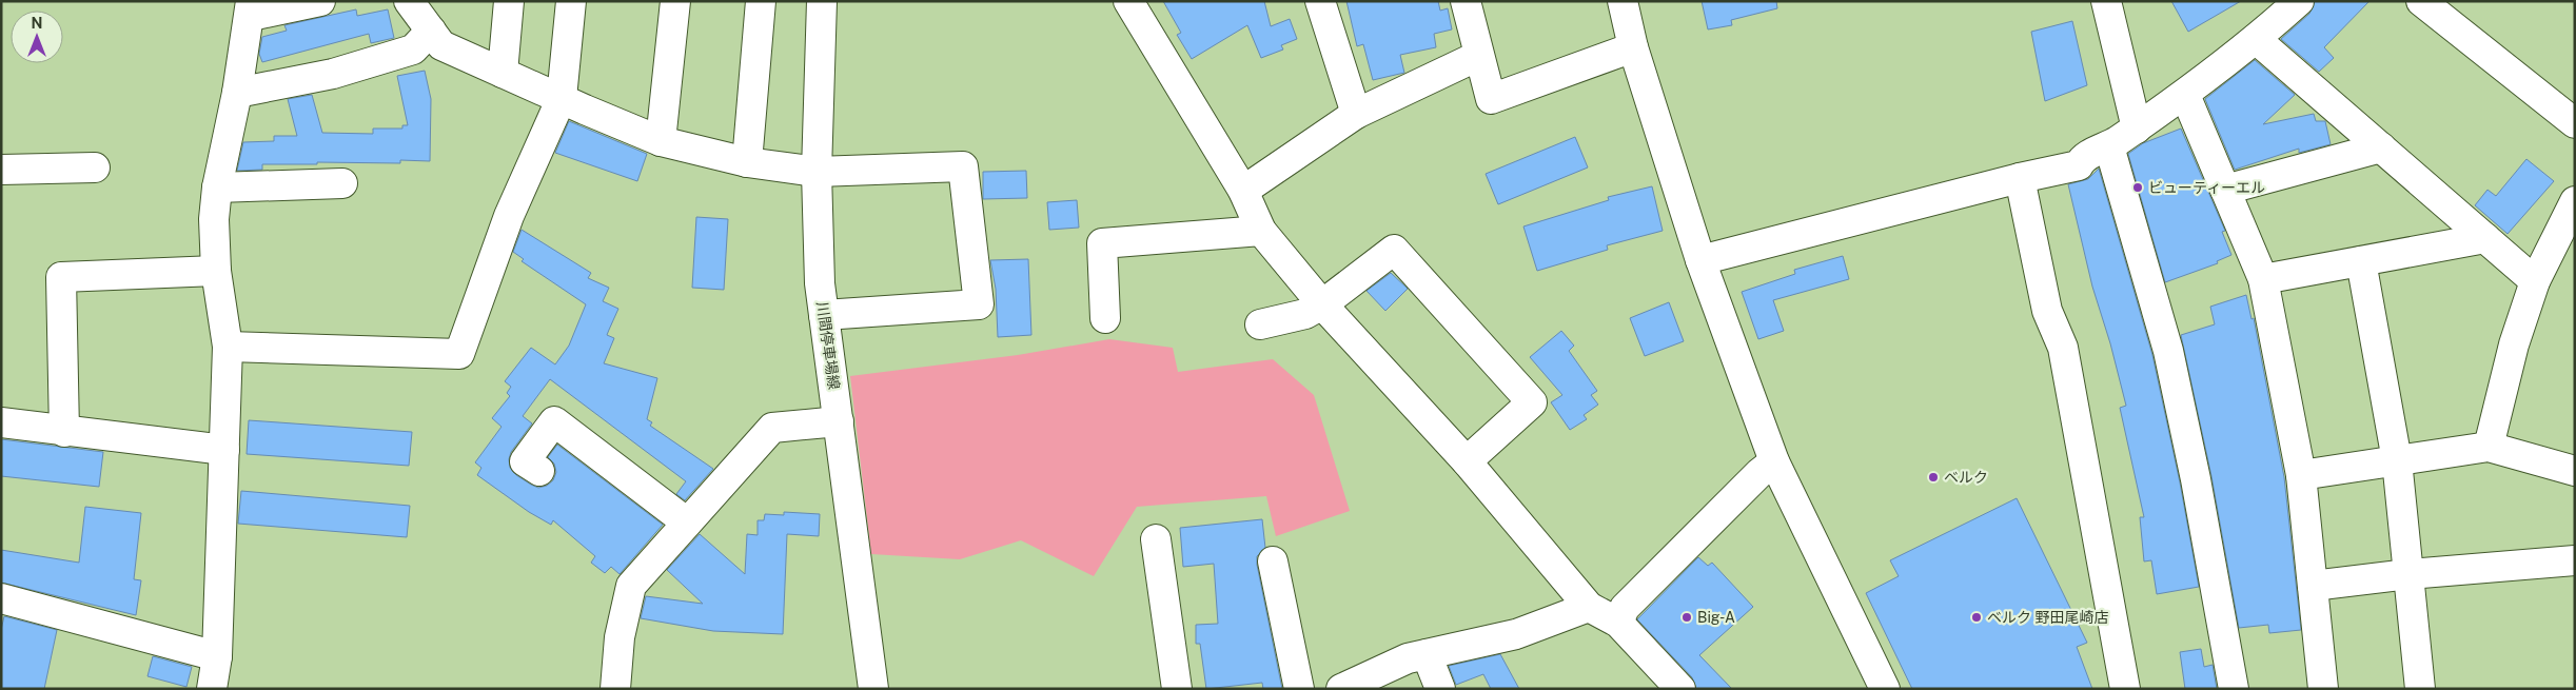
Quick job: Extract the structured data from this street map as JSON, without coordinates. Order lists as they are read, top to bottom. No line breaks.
{"streets":{"street":["川間停車場線"]},"places":["ビューティーエル","ベルク","Big-A","ベルク 野田尾崎店"],"north":"top"}
